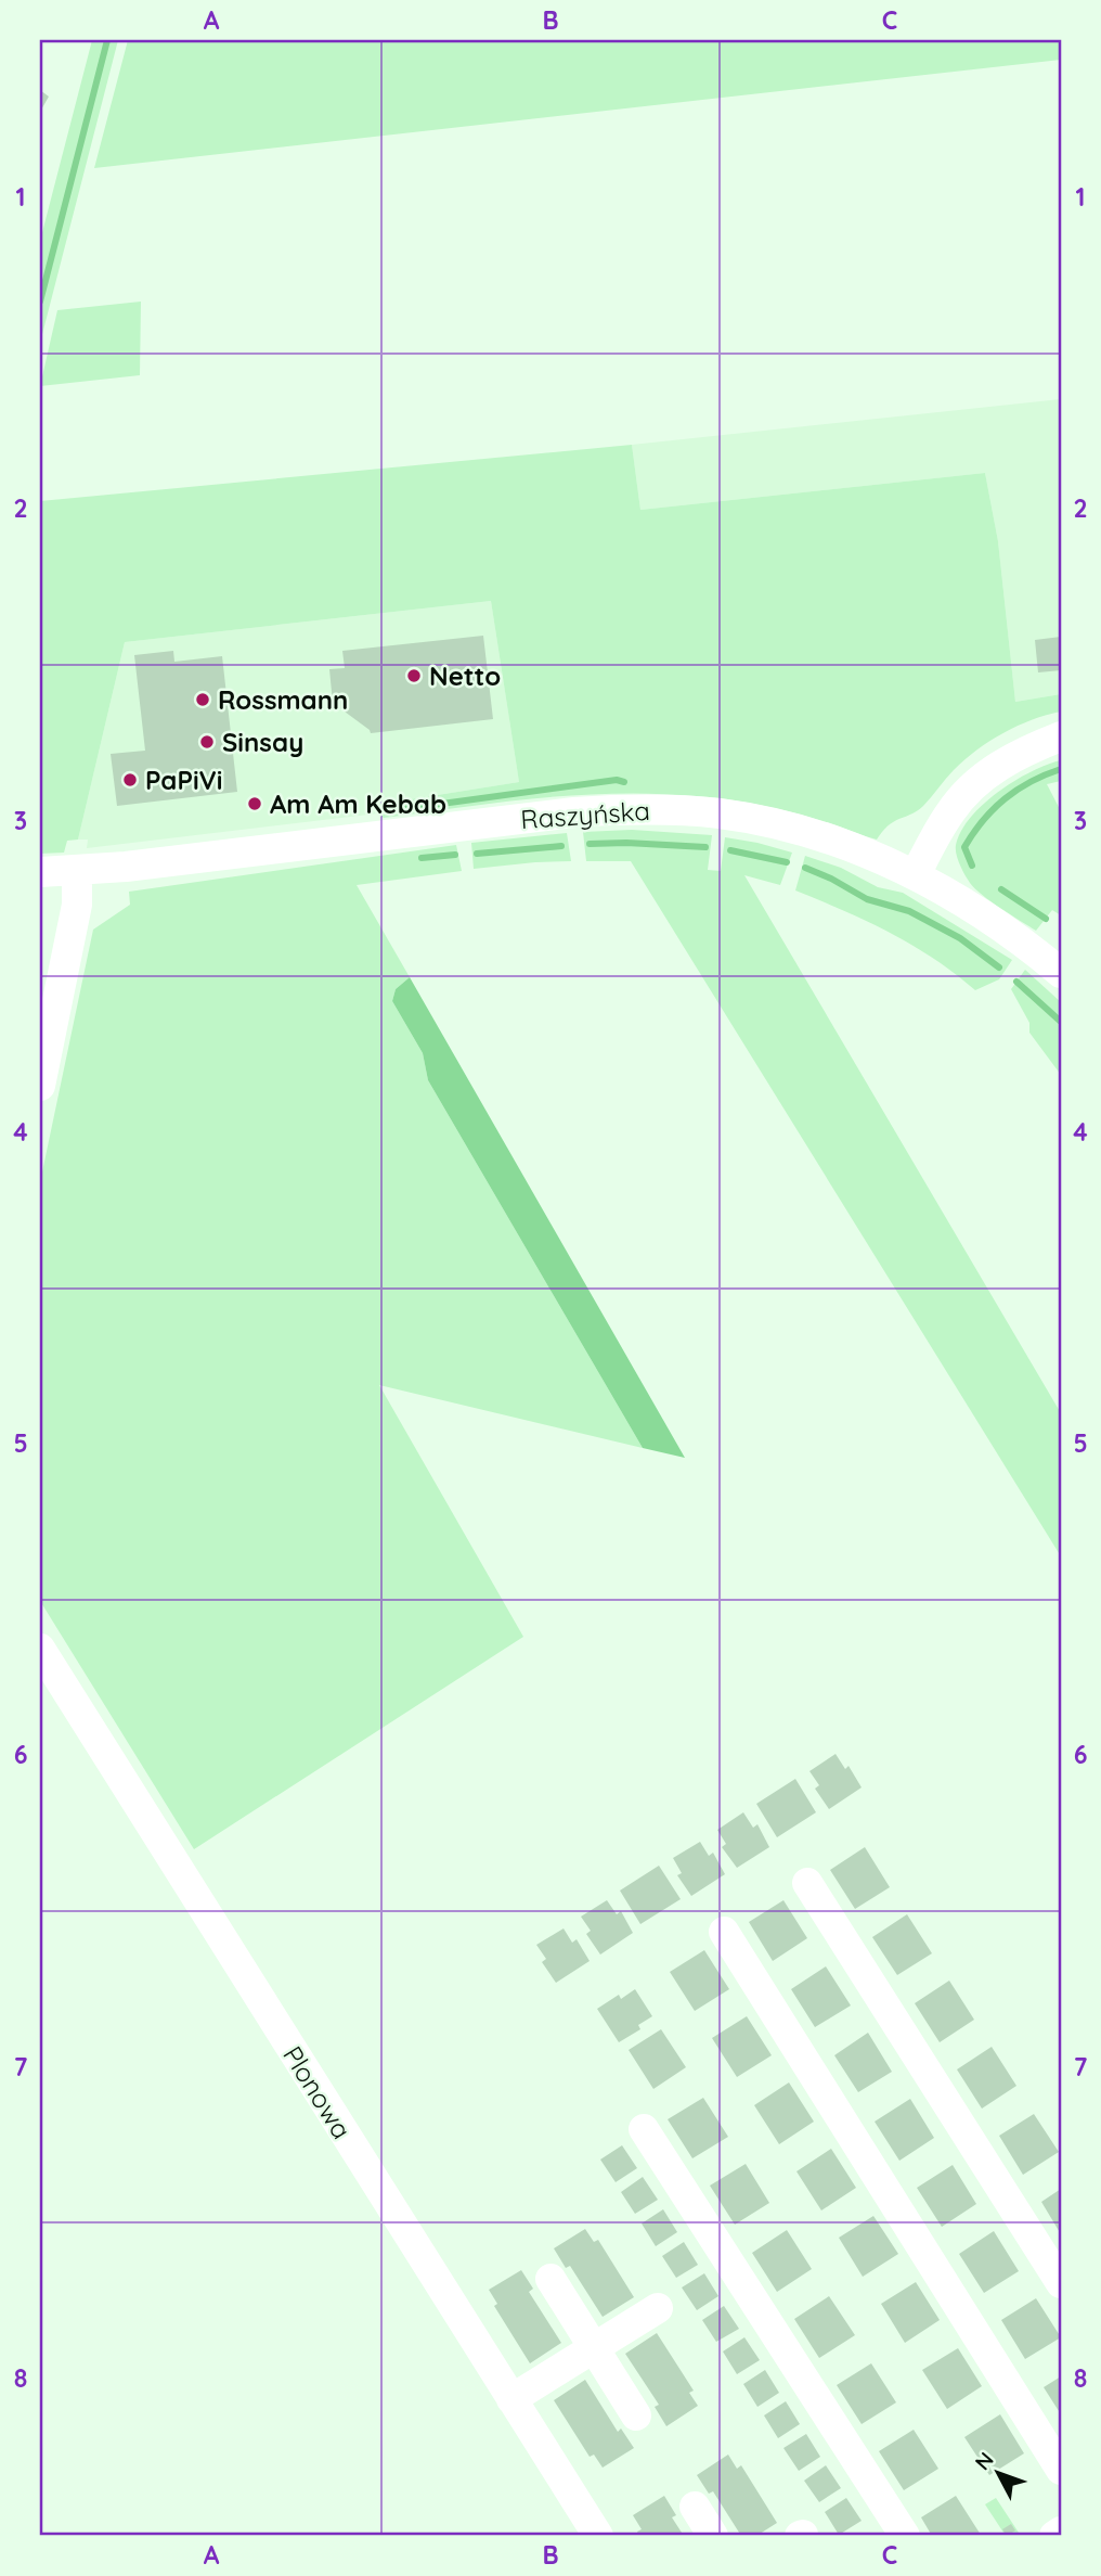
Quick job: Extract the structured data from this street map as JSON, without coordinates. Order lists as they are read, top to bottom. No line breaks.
{"streets":{"street":["Raszyńska","Plonowa"]},"places":["Netto","Rossmann","Sinsay","PaPiVi","Am Am Kebab"],"north":"top left","grid":{"columns":["A","B","C"],"rows":["1","2","3","4","5","6","7","8"]}}
